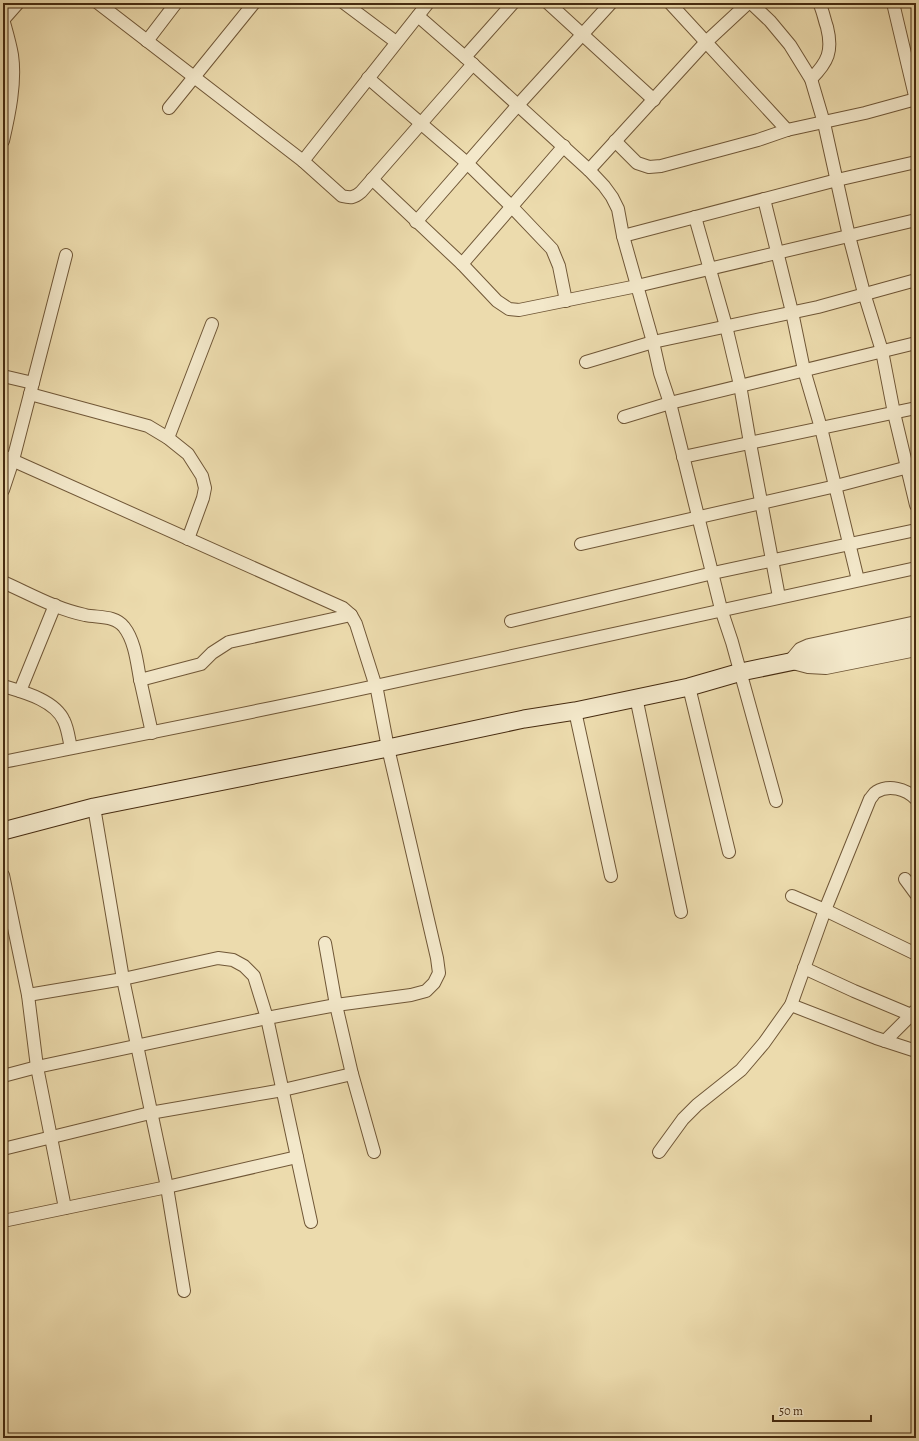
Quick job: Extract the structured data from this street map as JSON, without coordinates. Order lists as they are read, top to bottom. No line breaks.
{"scale_bar":"50 m"}
